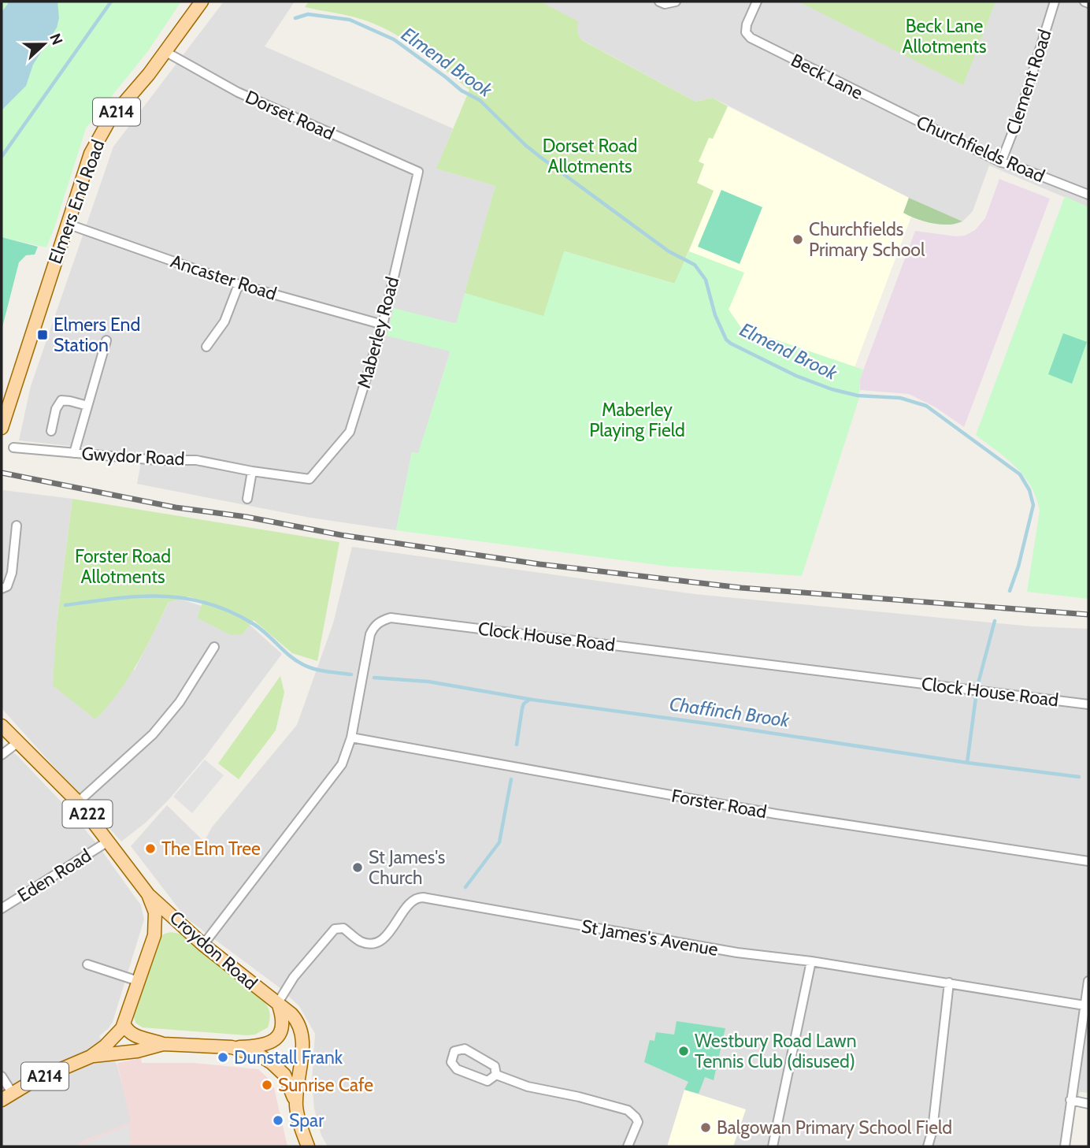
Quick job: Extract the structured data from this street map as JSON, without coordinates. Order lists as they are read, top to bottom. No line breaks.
{"streets":{"main road":["A214","Elmers End Road","A222","Croydon Road"],"street":["Beck Lane","Clement Road","Dorset Road","Churchfields Road","Ancaster Road","Maberley Road","Gwydor Road","Clock House Road","Forster Road","Eden Road","St James's Avenue"]},"crossings":[["Beck Lane","Churchfields Road"],["Clement Road","Churchfields Road"],["Dorset Road","Elmers End Road"],["Dorset Road","Maberley Road"],["Elmers End Road","Ancaster Road"],["Ancaster Road","Maberley Road"],["Maberley Road","Gwydor Road"],["Clock House Road","Forster Road"],["Clock House Road","Croydon Road"],["Eden Road","Croydon Road"],["St James's Avenue","Croydon Road"]],"water":["Elmend Brook","Chaffinch Brook"],"parks":["Beck Lane Allotments","Dorset Road Allotments","Maberley Playing Field","Forster Road Allotments"],"places":{"other":["Churchfields Primary School","The Elm Tree","St James's Church","Westbury Road Lawn Tennis Club (disused)","Dunstall Frank","Sunrise Cafe","Spar","Balgowan Primary School Field"],"transit":["Elmers End Station"]},"north":"right"}
